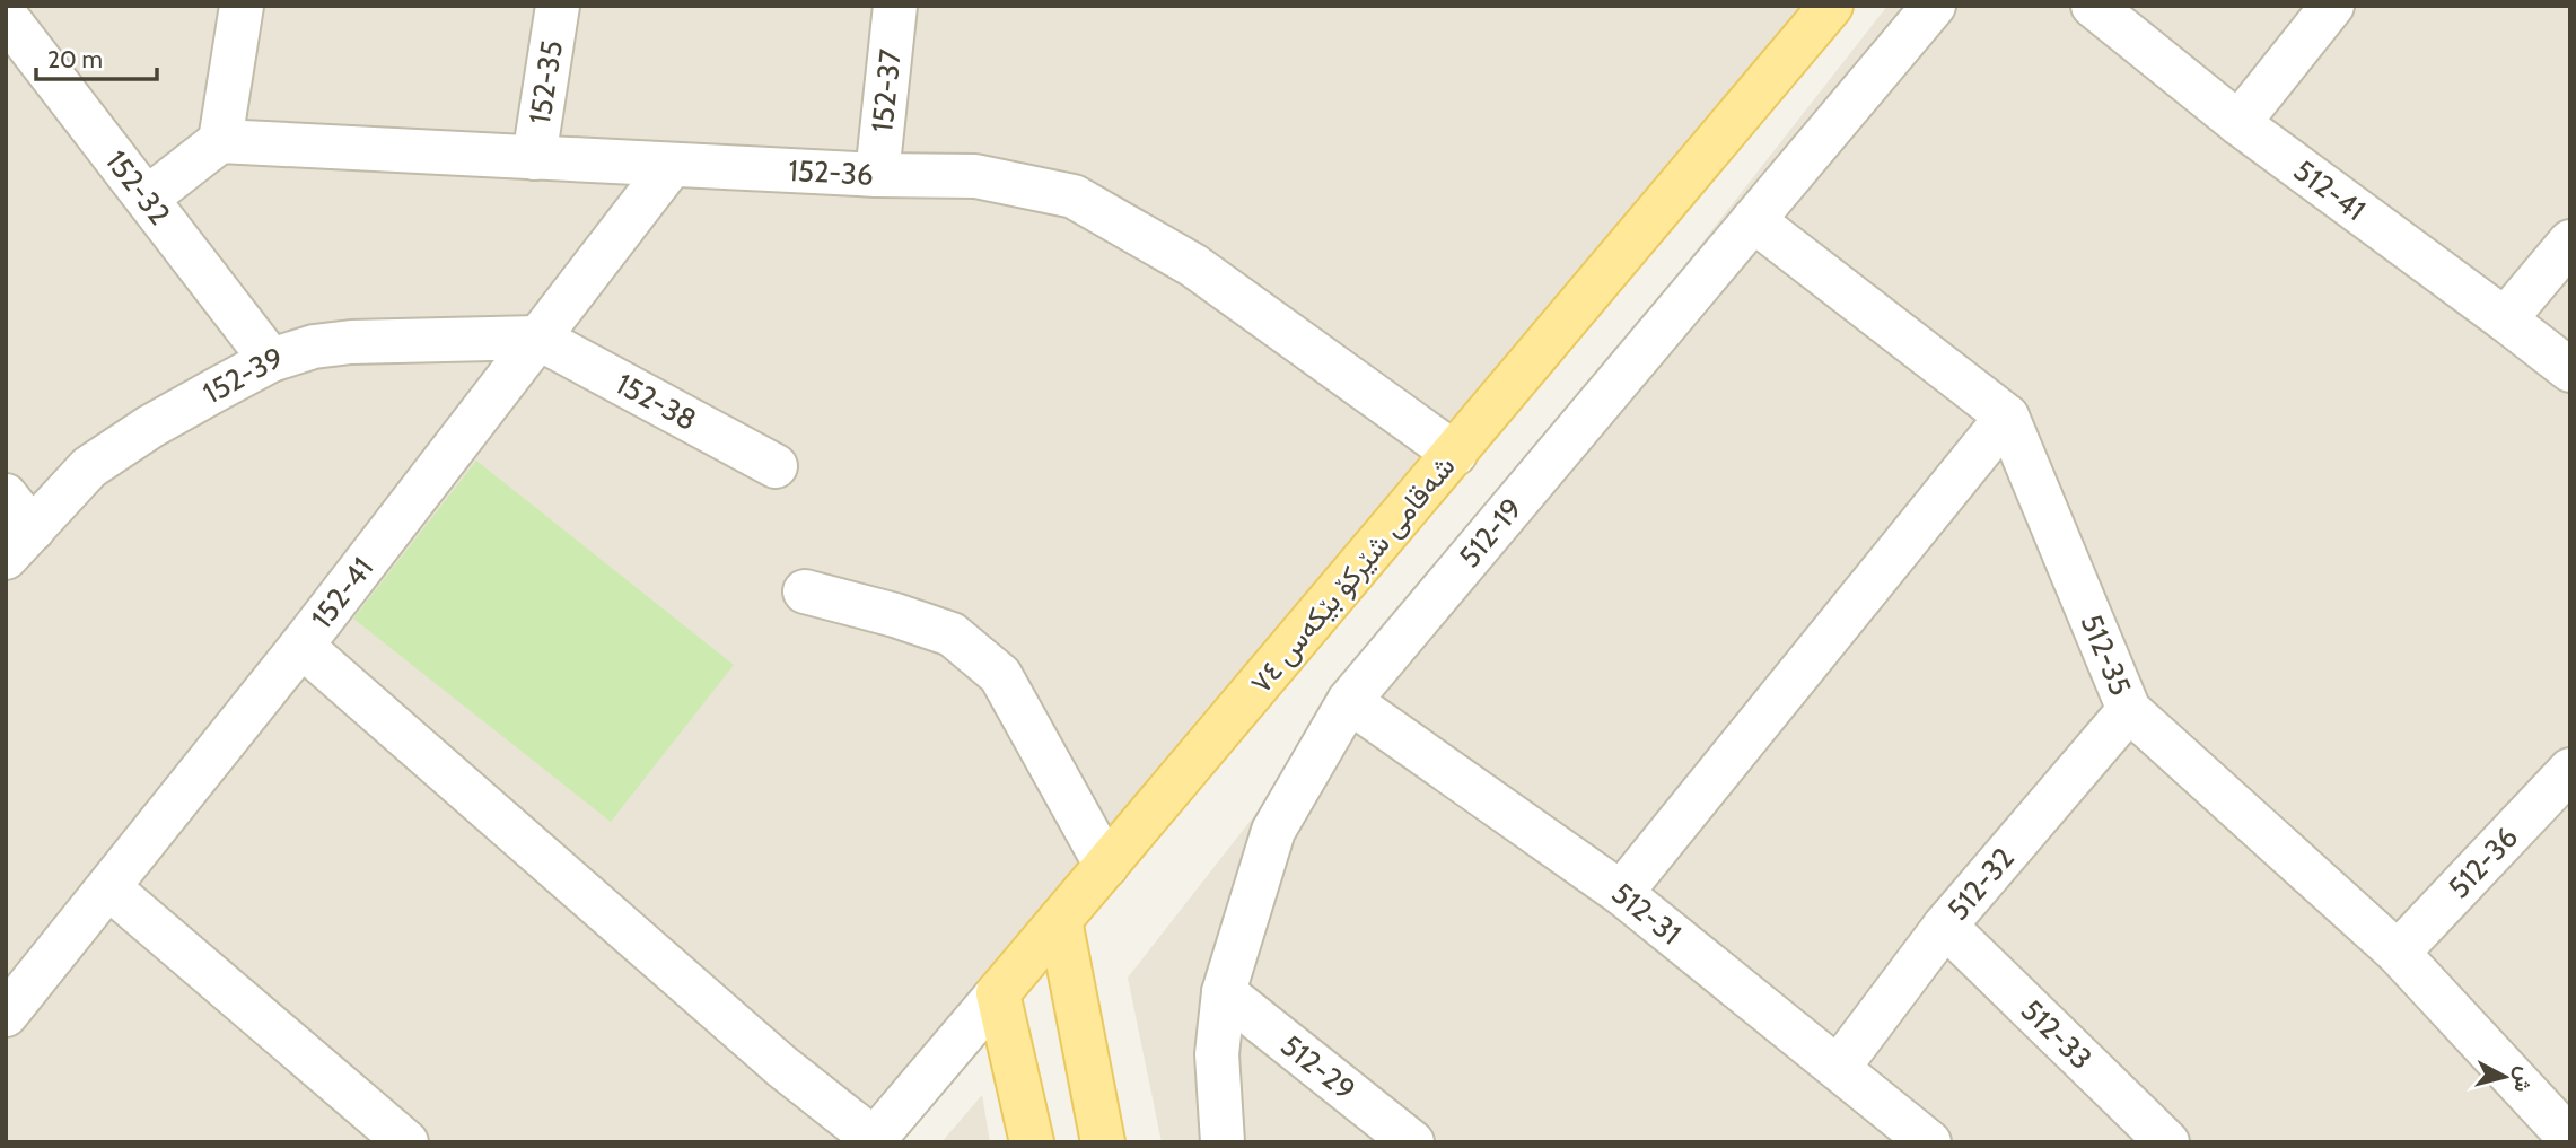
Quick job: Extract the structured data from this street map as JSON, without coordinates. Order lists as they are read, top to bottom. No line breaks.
{"streets":{"main road":["شەقامی شێرکۆ بێکەس ٧٤"],"street":["152-35","152-37","152-36","152-32","512-41","152-39","152-38","512-19","152-41","512-35","512-36","512-32","512-31","512-33","512-29"]},"crossings":[["152-35","152-36"],["152-37","152-36"],["152-36","شەقامی شێرکۆ بێکەس ٧٤"],["152-36","152-41"],["152-32","152-39"],["152-39","152-38"],["152-39","152-41"],["152-38","152-41"],["512-19","512-35"],["512-19","512-31"],["512-19","512-29"],["512-35","512-36"],["512-35","512-32"],["512-32","512-31"],["512-32","512-33"]],"scale_bar":"20 m","north":"right"}
